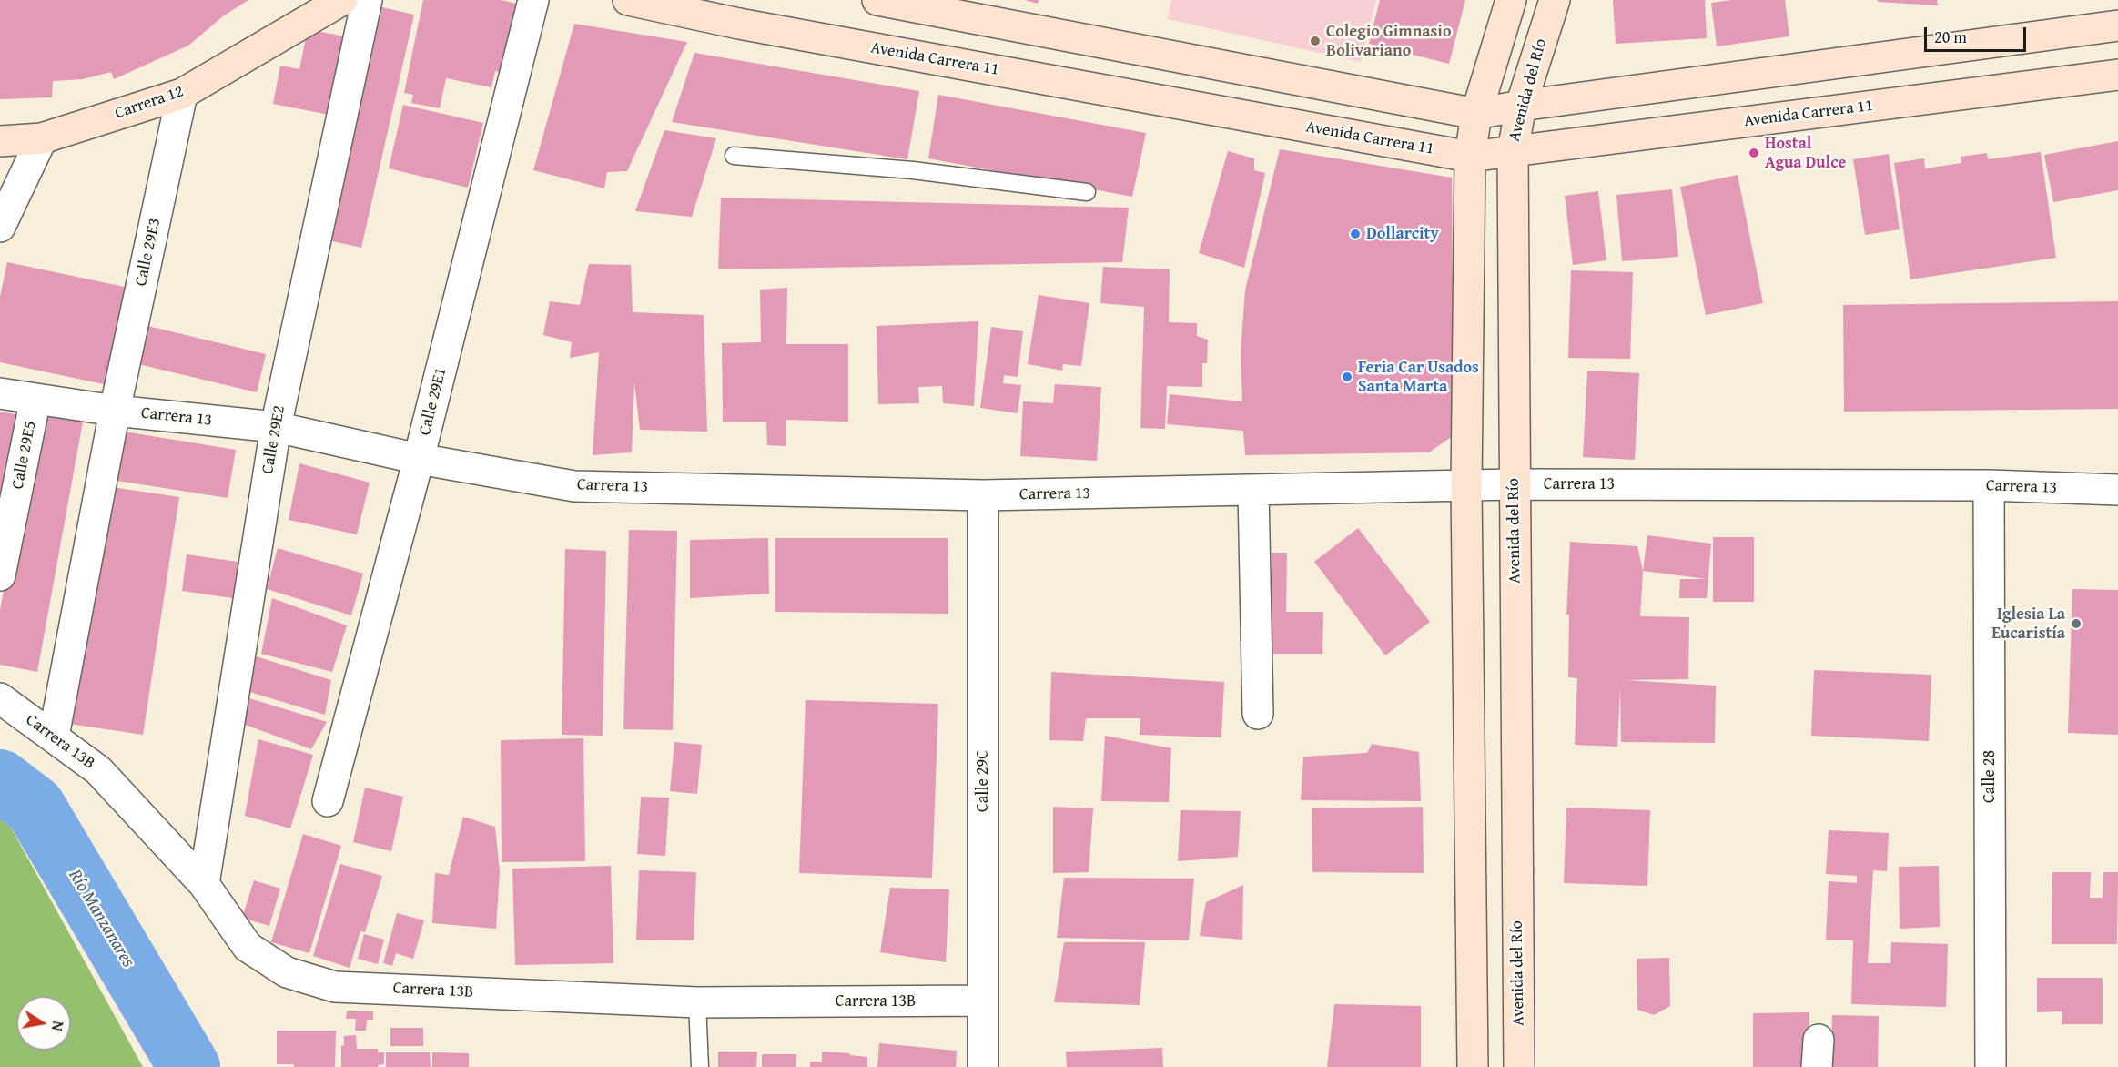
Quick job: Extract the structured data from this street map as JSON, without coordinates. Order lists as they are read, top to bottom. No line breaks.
{"streets":{"street":["Avenida Carrera 11","Avenida del Río","Carrera 12","Calle 29E3","Calle 29E1","Carrera 13","Calle 29E2","Calle 29E5","Carrera 13B","Calle 28","Calle 29C"]},"crossings":[["Avenida Carrera 11","Avenida del Río"],["Avenida del Río","Carrera 13"],["Carrera 12","Calle 29E3"],["Calle 29E3","Carrera 13"],["Calle 29E3","Carrera 13B"],["Calle 29E1","Carrera 13"],["Carrera 13","Calle 29E2"],["Carrera 13","Calle 29E5"],["Carrera 13","Calle 28"],["Carrera 13","Calle 29C"],["Calle 29E2","Carrera 13B"],["Carrera 13B","Calle 29C"]],"water":["Río Manzanares"],"places":["Colegio Gimnasio Bolivariano","Hostal Agua Dulce","Dollarcity","Feria Car Usados Santa Marta","Iglesia La Eucaristía"],"scale_bar":"20 m","north":"right"}
